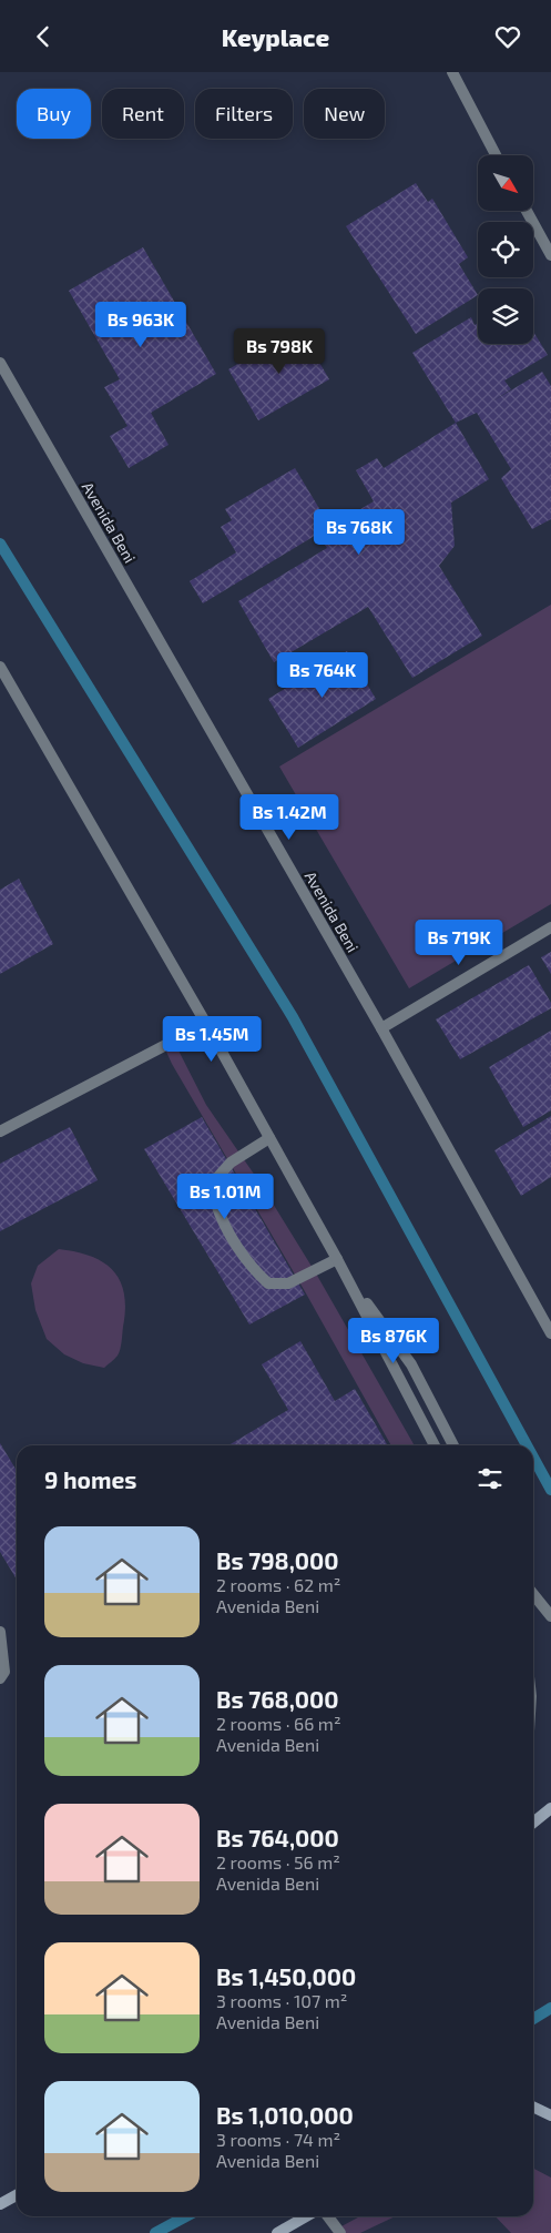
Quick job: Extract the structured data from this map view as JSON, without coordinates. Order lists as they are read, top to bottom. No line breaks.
{"streets":{"street":["Avenida Beni"]},"north":"bottom right","page":{"header":"Keyplace","chip":["Buy","Rent","Filters","New"],"price":["Bs 963K","Bs 798K","Bs 768K","Bs 764K","Bs 1.42M","Bs 719K","Bs 1.45M","Bs 1.01M","Bs 876K"],"heading":"9 homes","list":[{"name":"Bs 798,000","note":"2 rooms · 62 m² · Avenida Beni"},{"name":"Bs 768,000","note":"2 rooms · 66 m² · Avenida Beni"},{"name":"Bs 764,000","note":"2 rooms · 56 m² · Avenida Beni"},{"name":"Bs 1,450,000","note":"3 rooms · 107 m² · Avenida Beni"},{"name":"Bs 1,010,000","note":"3 rooms · 74 m² · Avenida Beni"}]}}
